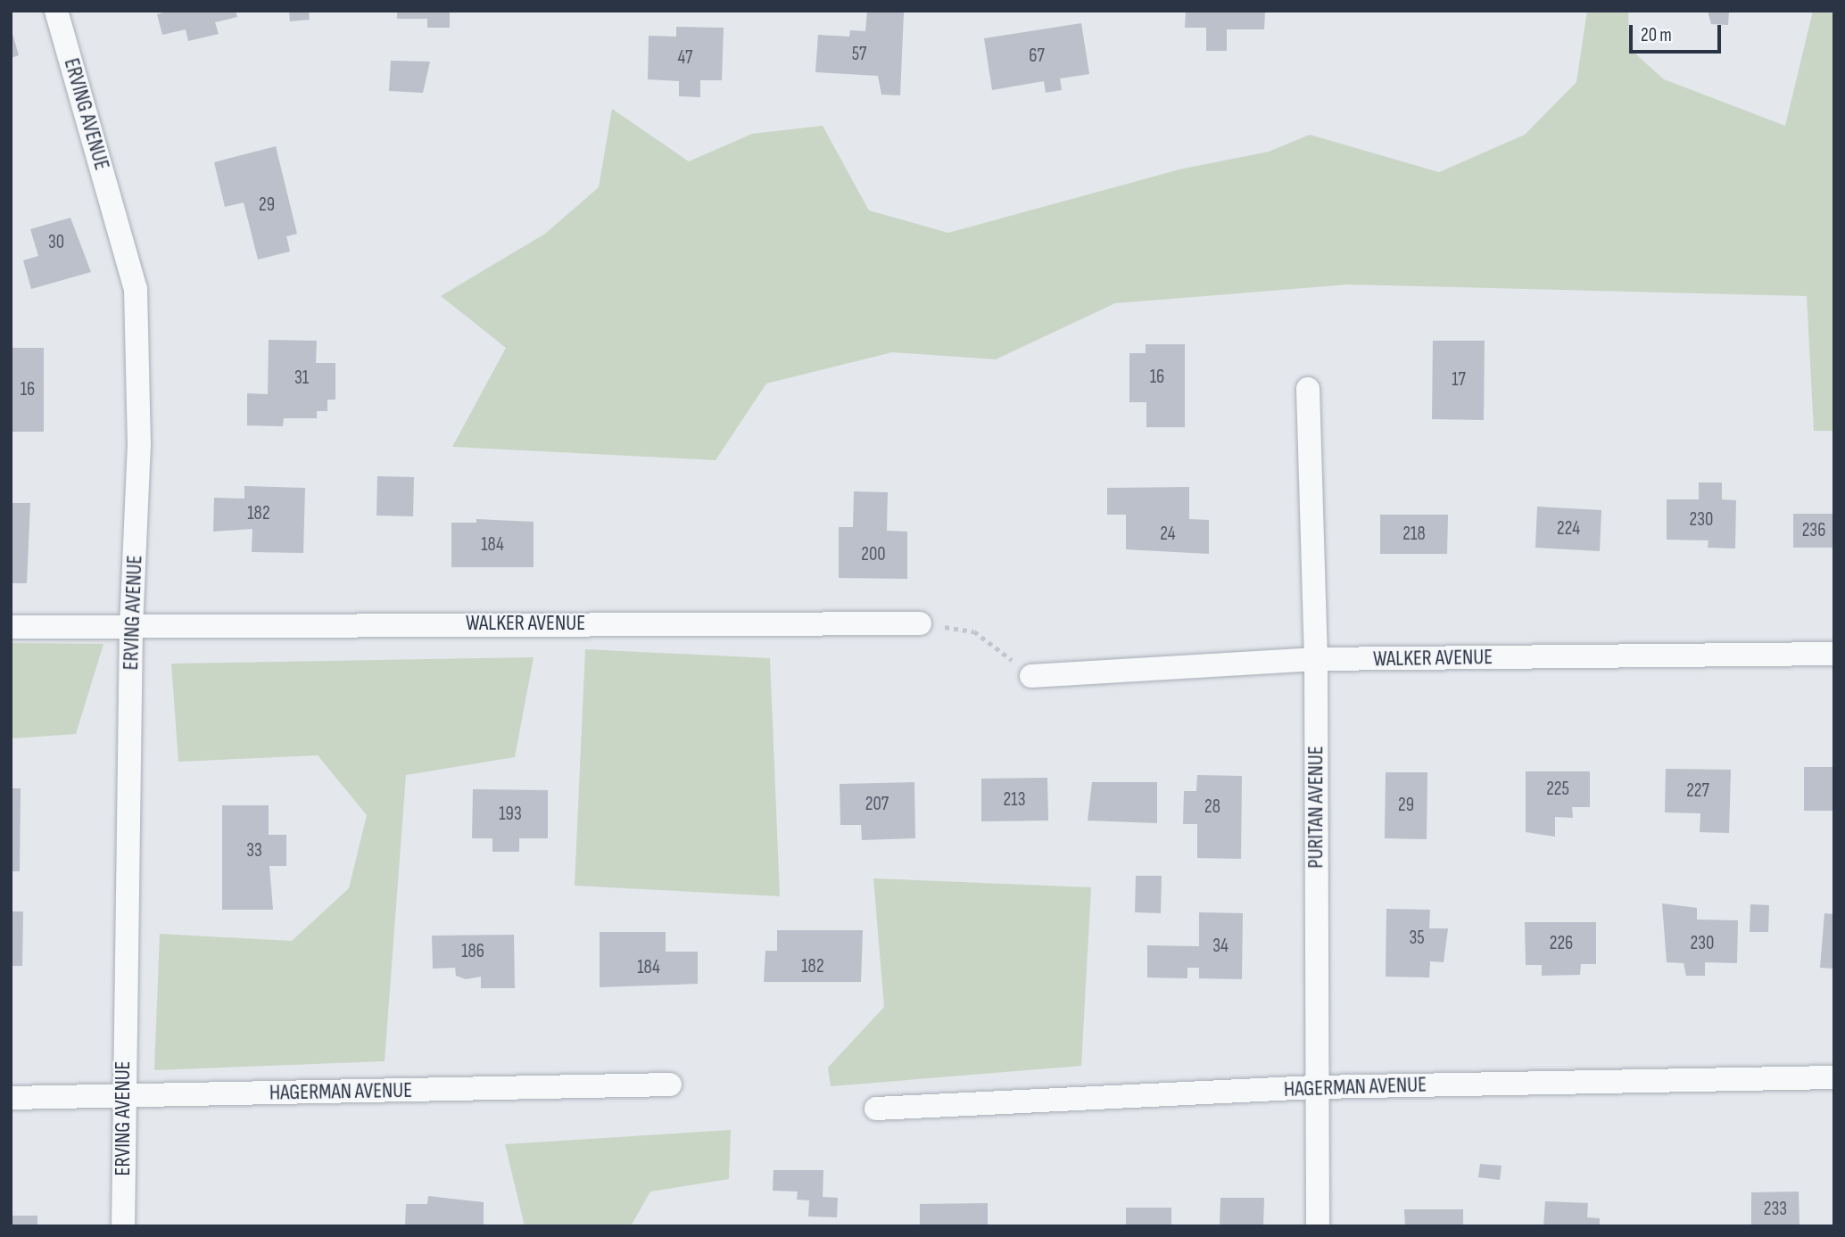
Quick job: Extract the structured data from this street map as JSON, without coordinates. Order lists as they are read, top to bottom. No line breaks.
{"streets":{"street":["ERVING AVENUE","WALKER AVENUE","PURITAN AVENUE","HAGERMAN AVENUE"]},"crossings":[["ERVING AVENUE","WALKER AVENUE"],["ERVING AVENUE","HAGERMAN AVENUE"],["WALKER AVENUE","PURITAN AVENUE"],["PURITAN AVENUE","HAGERMAN AVENUE"]],"house_numbers":["57","67","47","29","30","16","31","17","16","182","230","224","236","24","218","184","200","225","227","213","207","29","28","193","33","35","226","230","34","186","182","184","233"],"scale_bar":"20 m"}
